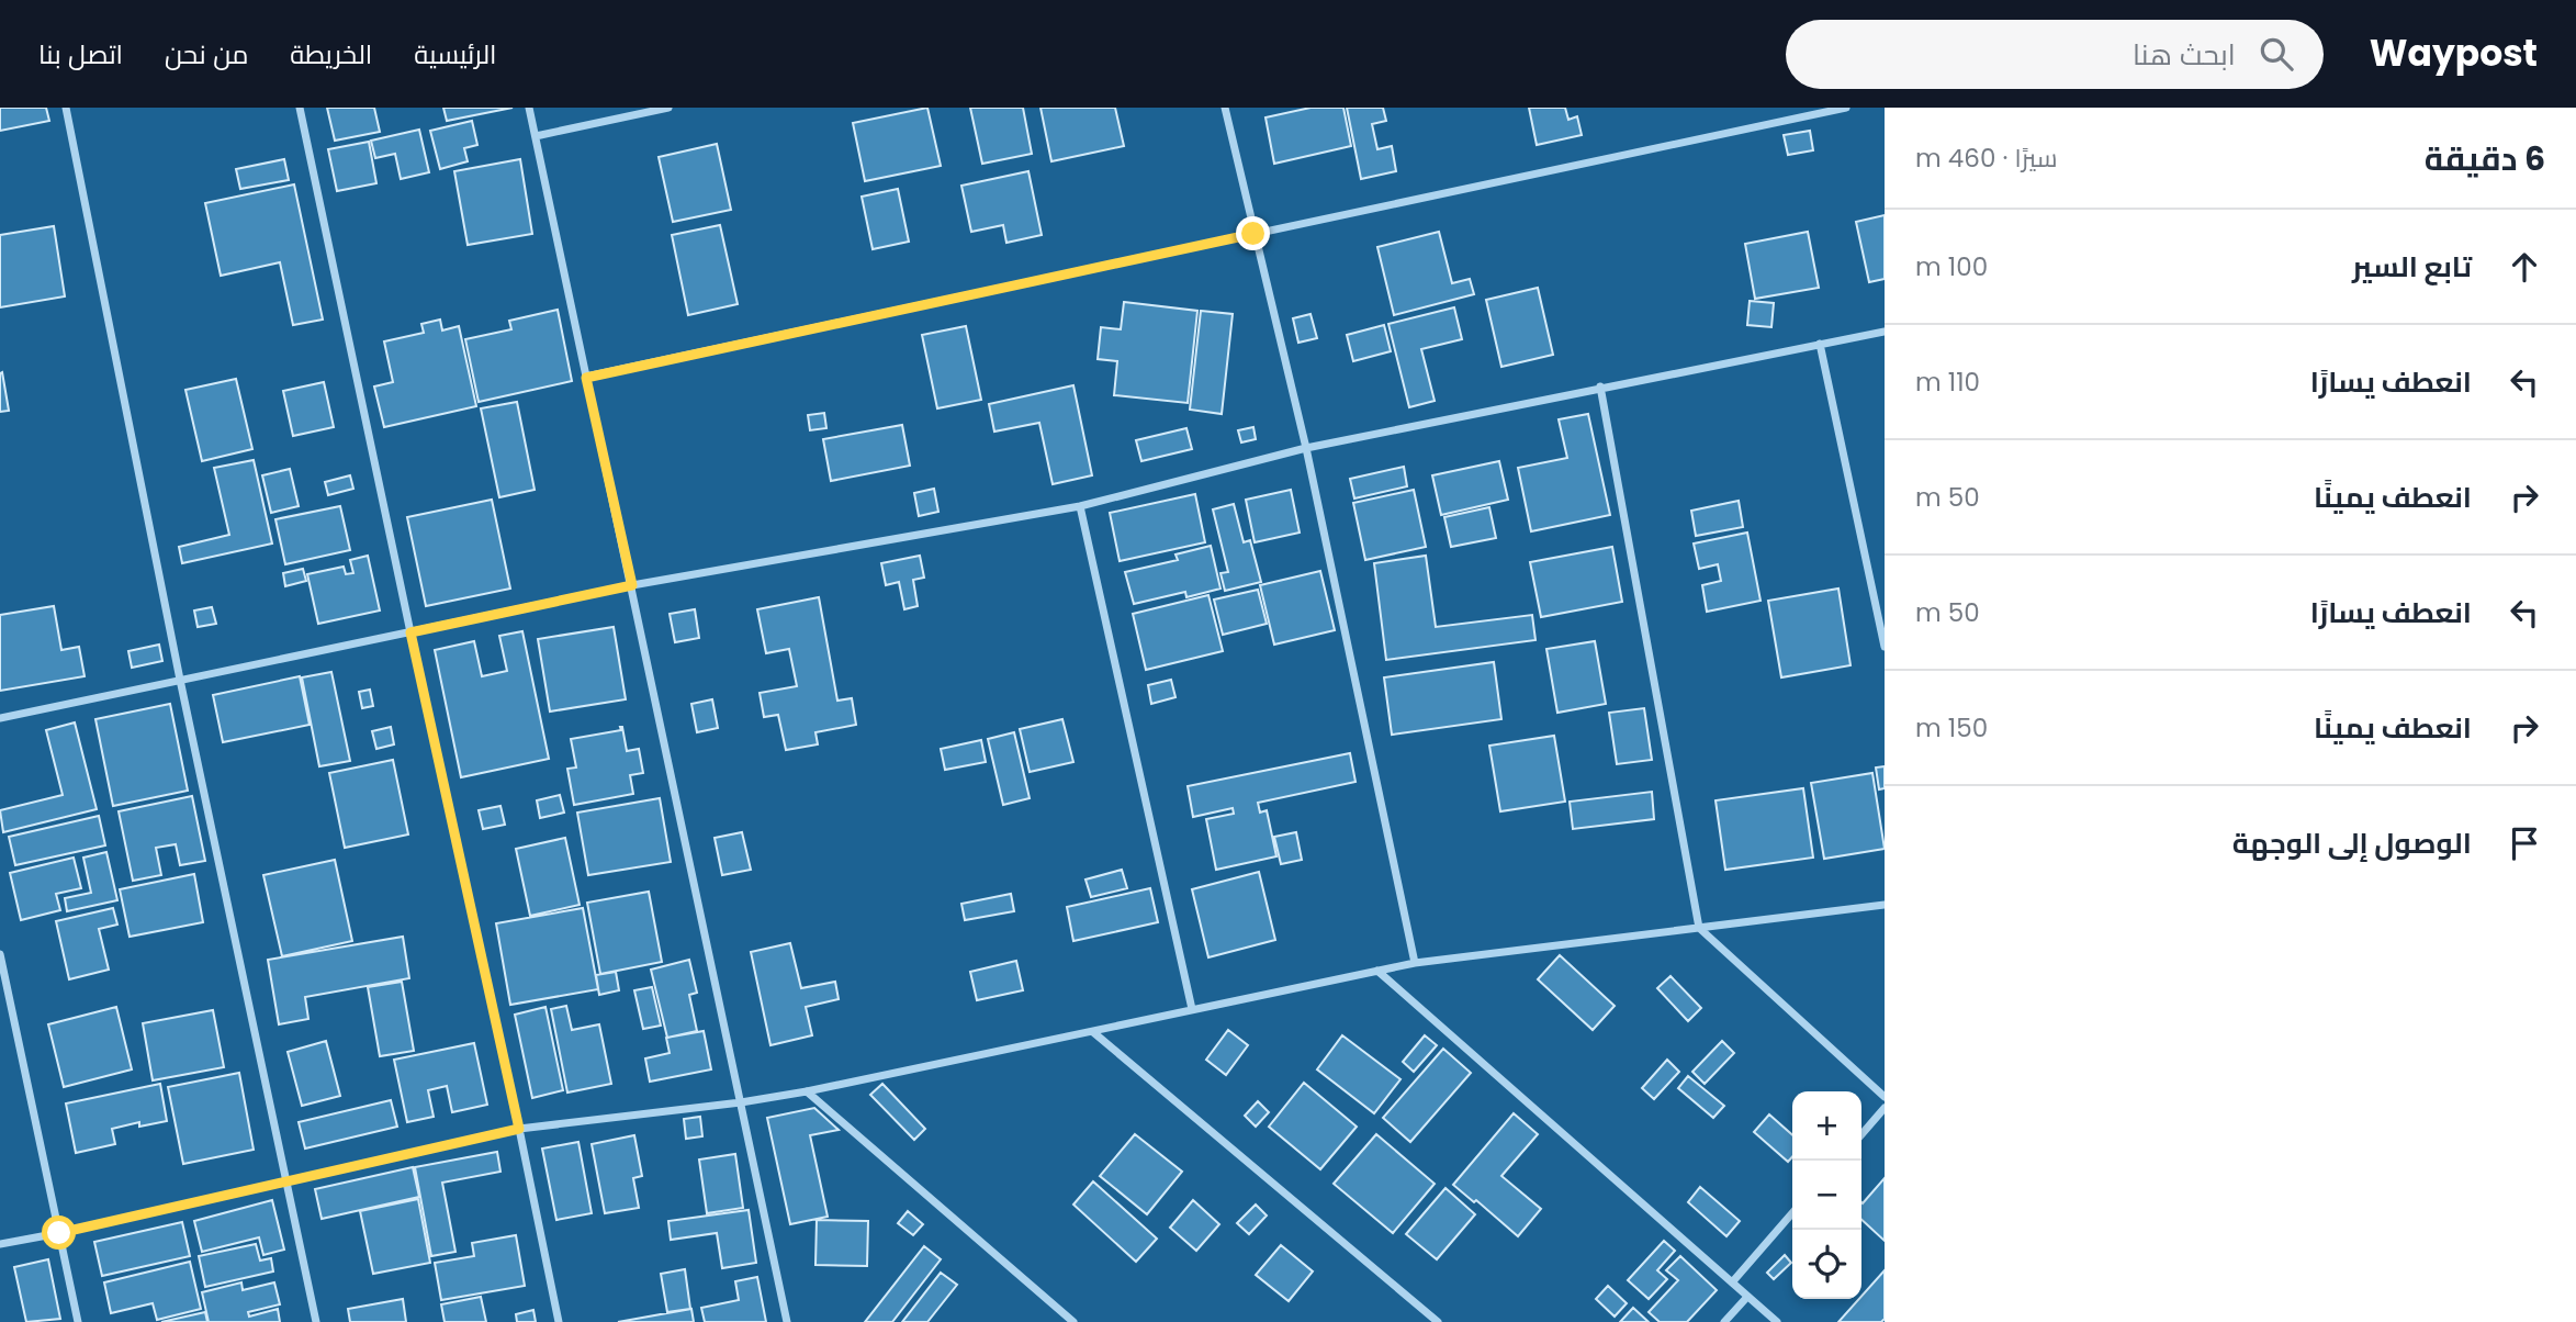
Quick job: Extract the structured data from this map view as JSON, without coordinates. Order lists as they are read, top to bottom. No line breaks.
{"page":{"header":"Waypost","search":"ابحث هنا","nav":["الرئيسية","الخريطة","من نحن","اتصل بنا"],"heading":["6 دقيقة","سيرًا · 460 m"],"list":[["تابع السير","100 m"],["انعطف يسارًا","110 m"],["انعطف يمينًا","50 m"],["انعطف يسارًا","50 m"],["انعطف يمينًا","150 m"],"الوصول إلى الوجهة"],"map_buttons":["+","−"]}}
